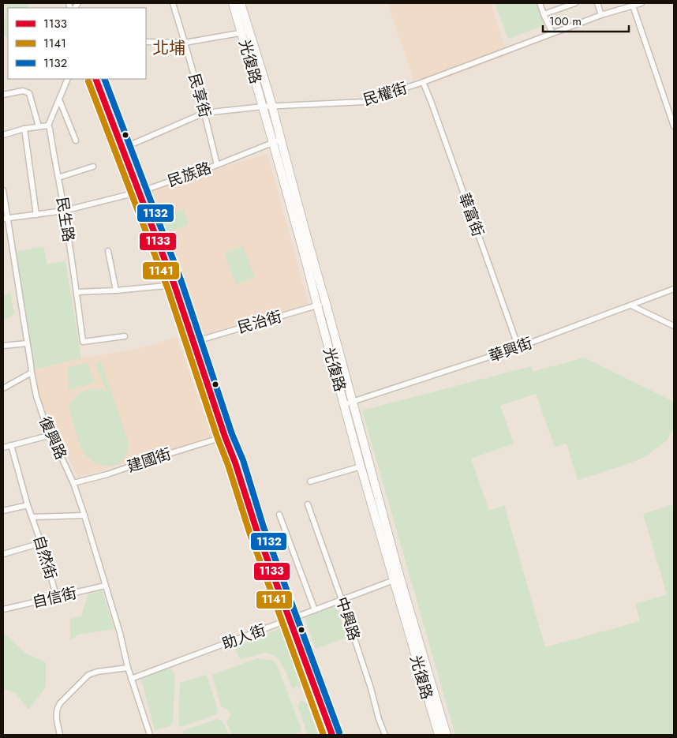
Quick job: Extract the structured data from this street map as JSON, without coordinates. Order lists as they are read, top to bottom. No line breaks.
{"streets":{"main road":["光復路"],"street":["民權街","民享街","民族路","華富街","民生路","民治街","華興街","復興路","建國街","自然街","自信街","中興路","助人街"]},"crossings":[["光復路","民權街"],["光復路","民族路"],["光復路","民治街"],["光復路","華興街"],["光復路","助人街"],["民權街","民享街"],["民權街","華富街"],["民享街","民族路"],["民族路","民生路"],["民族路","復興路"],["華富街","華興街"],["復興路","建國街"],["復興路","自信街"],["復興路","助人街"],["自然街","自信街"],["中興路","助人街"]],"districts":["北埔"],"lines":["transit line 1133","transit line 1132","transit line 1141"],"legend":["1133","1141","1132"],"scale_bar":"100 m"}
